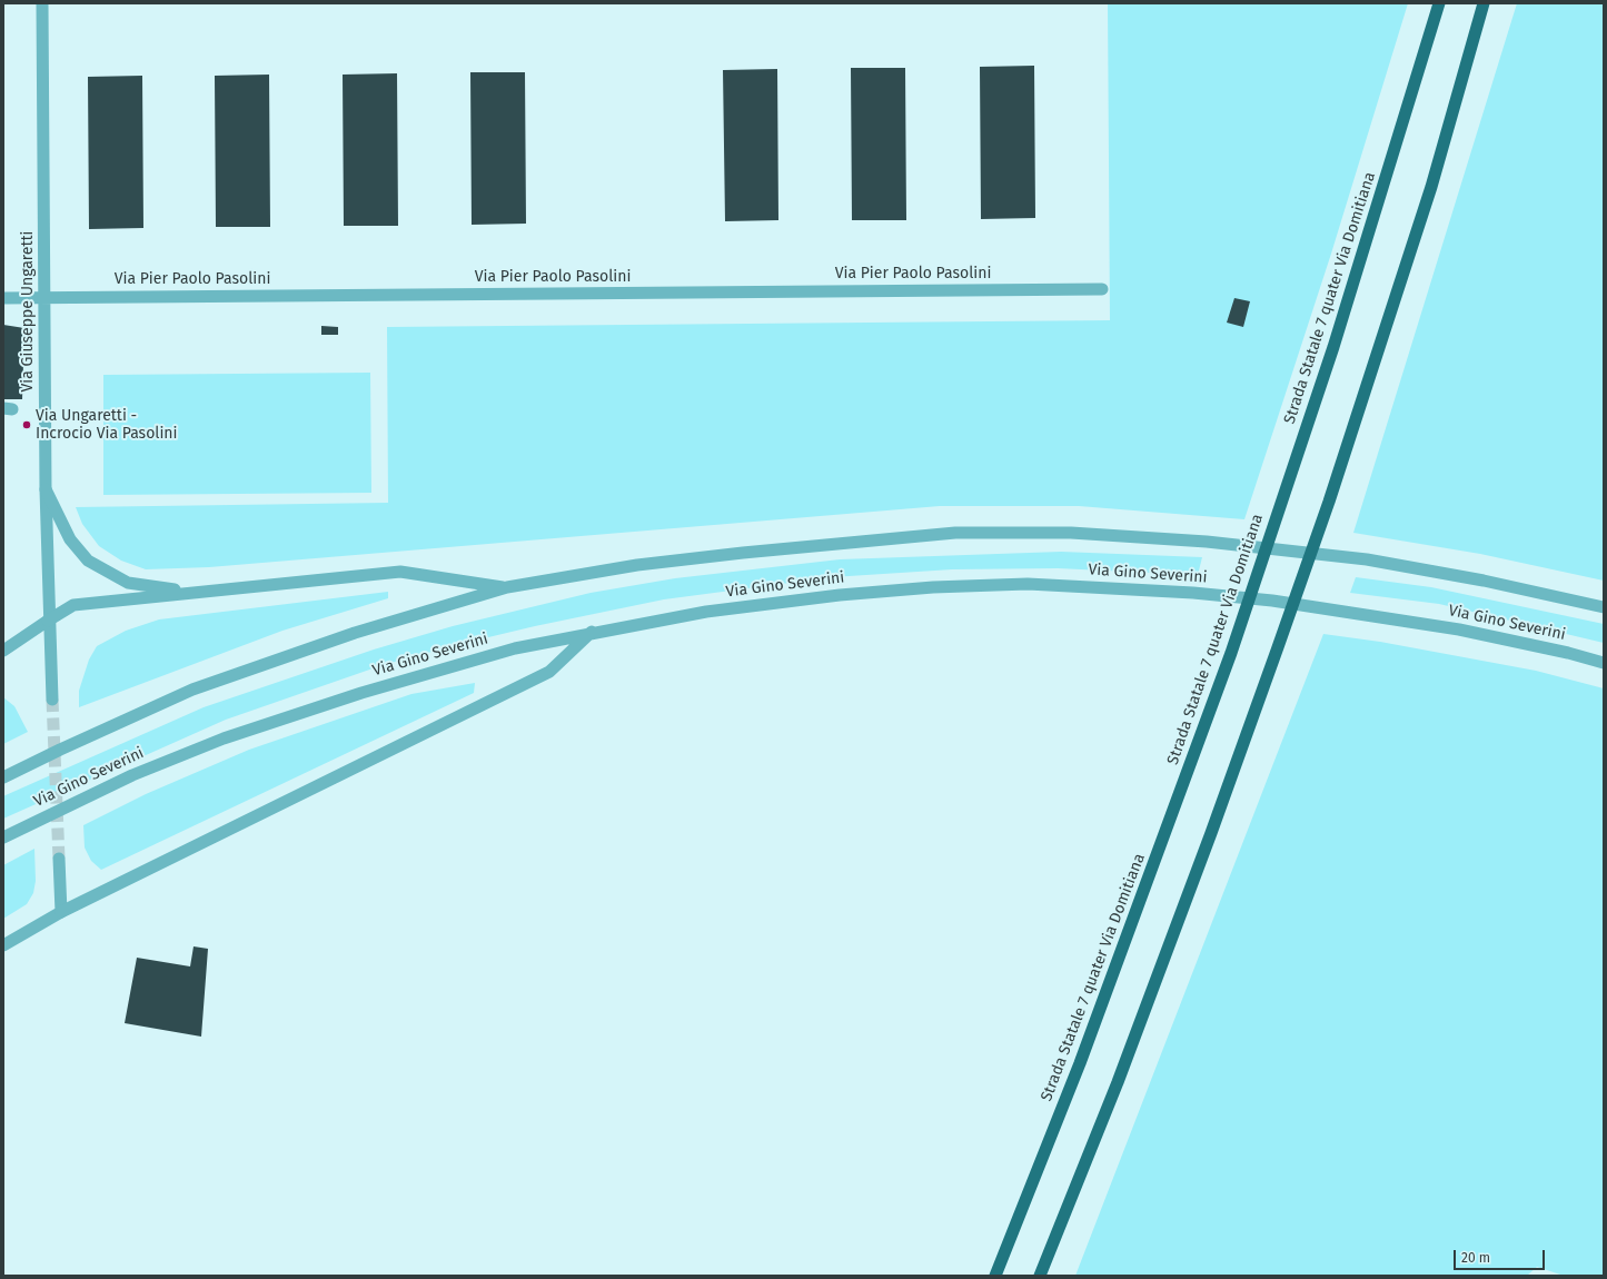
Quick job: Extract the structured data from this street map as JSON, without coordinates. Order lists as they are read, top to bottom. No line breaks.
{"streets":{"highway":["Strada Statale 7 quater Via Domitiana"],"street":["Via Pier Paolo Pasolini","Via Giuseppe Ungaretti","Via Gino Severini"]},"crossings":[["Via Pier Paolo Pasolini","Via Giuseppe Ungaretti"]],"places":["Via Ungaretti - Incrocio Via Pasolini"],"scale_bar":"20 m"}
